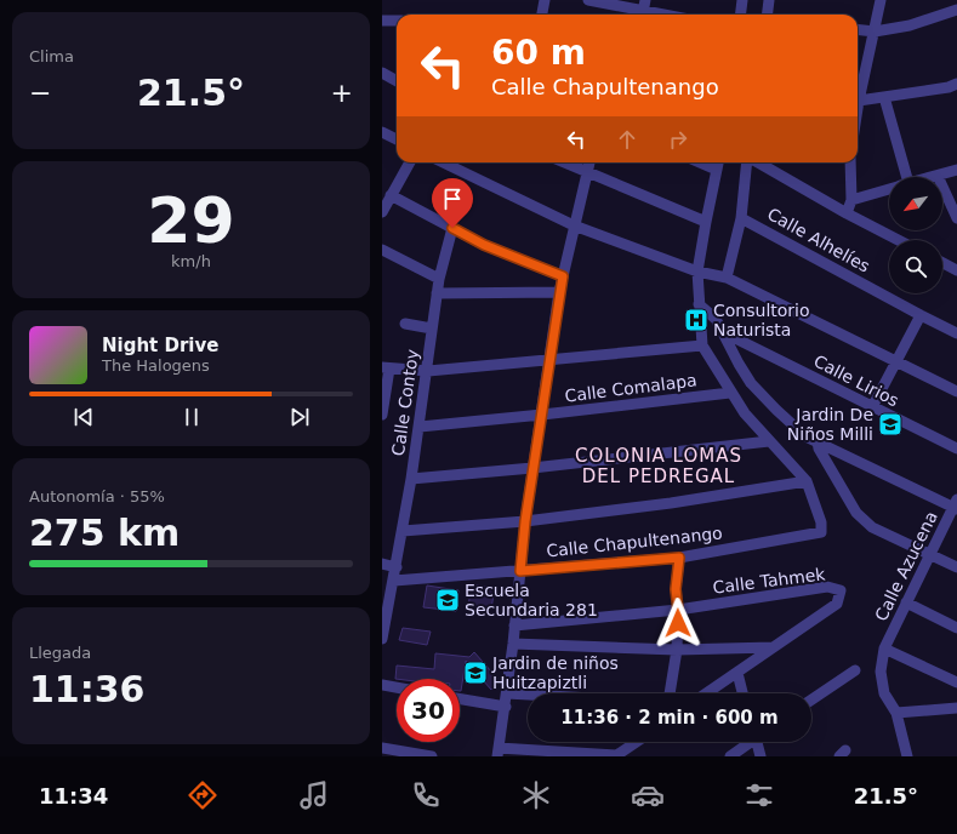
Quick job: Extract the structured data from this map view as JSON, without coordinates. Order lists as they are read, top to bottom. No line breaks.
{"streets":{"street":["Calle Alhelíes","Calle Lirios","Calle Comalapa","Calle Contoy","Calle Chapultenango","Calle Azucena","Calle Tahmek"]},"crossings":[["Calle Comalapa","Calle Contoy"],["Calle Contoy","Calle Chapultenango"]],"districts":["COLONIA LOMAS DEL PEDREGAL"],"places":{"hospital":["Consultorio Naturista"],"school or university":["Jardin De Niños Milli","Escuela Secundaria 281","Jardin de niños Huitzapiztli"]},"north":"bottom left","page":{"tile":["Clima",["29","km/h"],["Autonomía · 55%","275 km"],["Llegada","11:36"]],"turn":["60 m","Calle Chapultenango"],"heat":["−","21.5°","+"],"song":["Night Drive","The Halogens"],"limit":"30","trip":"11:36 · 2 min · 600 m","tabs":["11:34","21.5°"]}}
